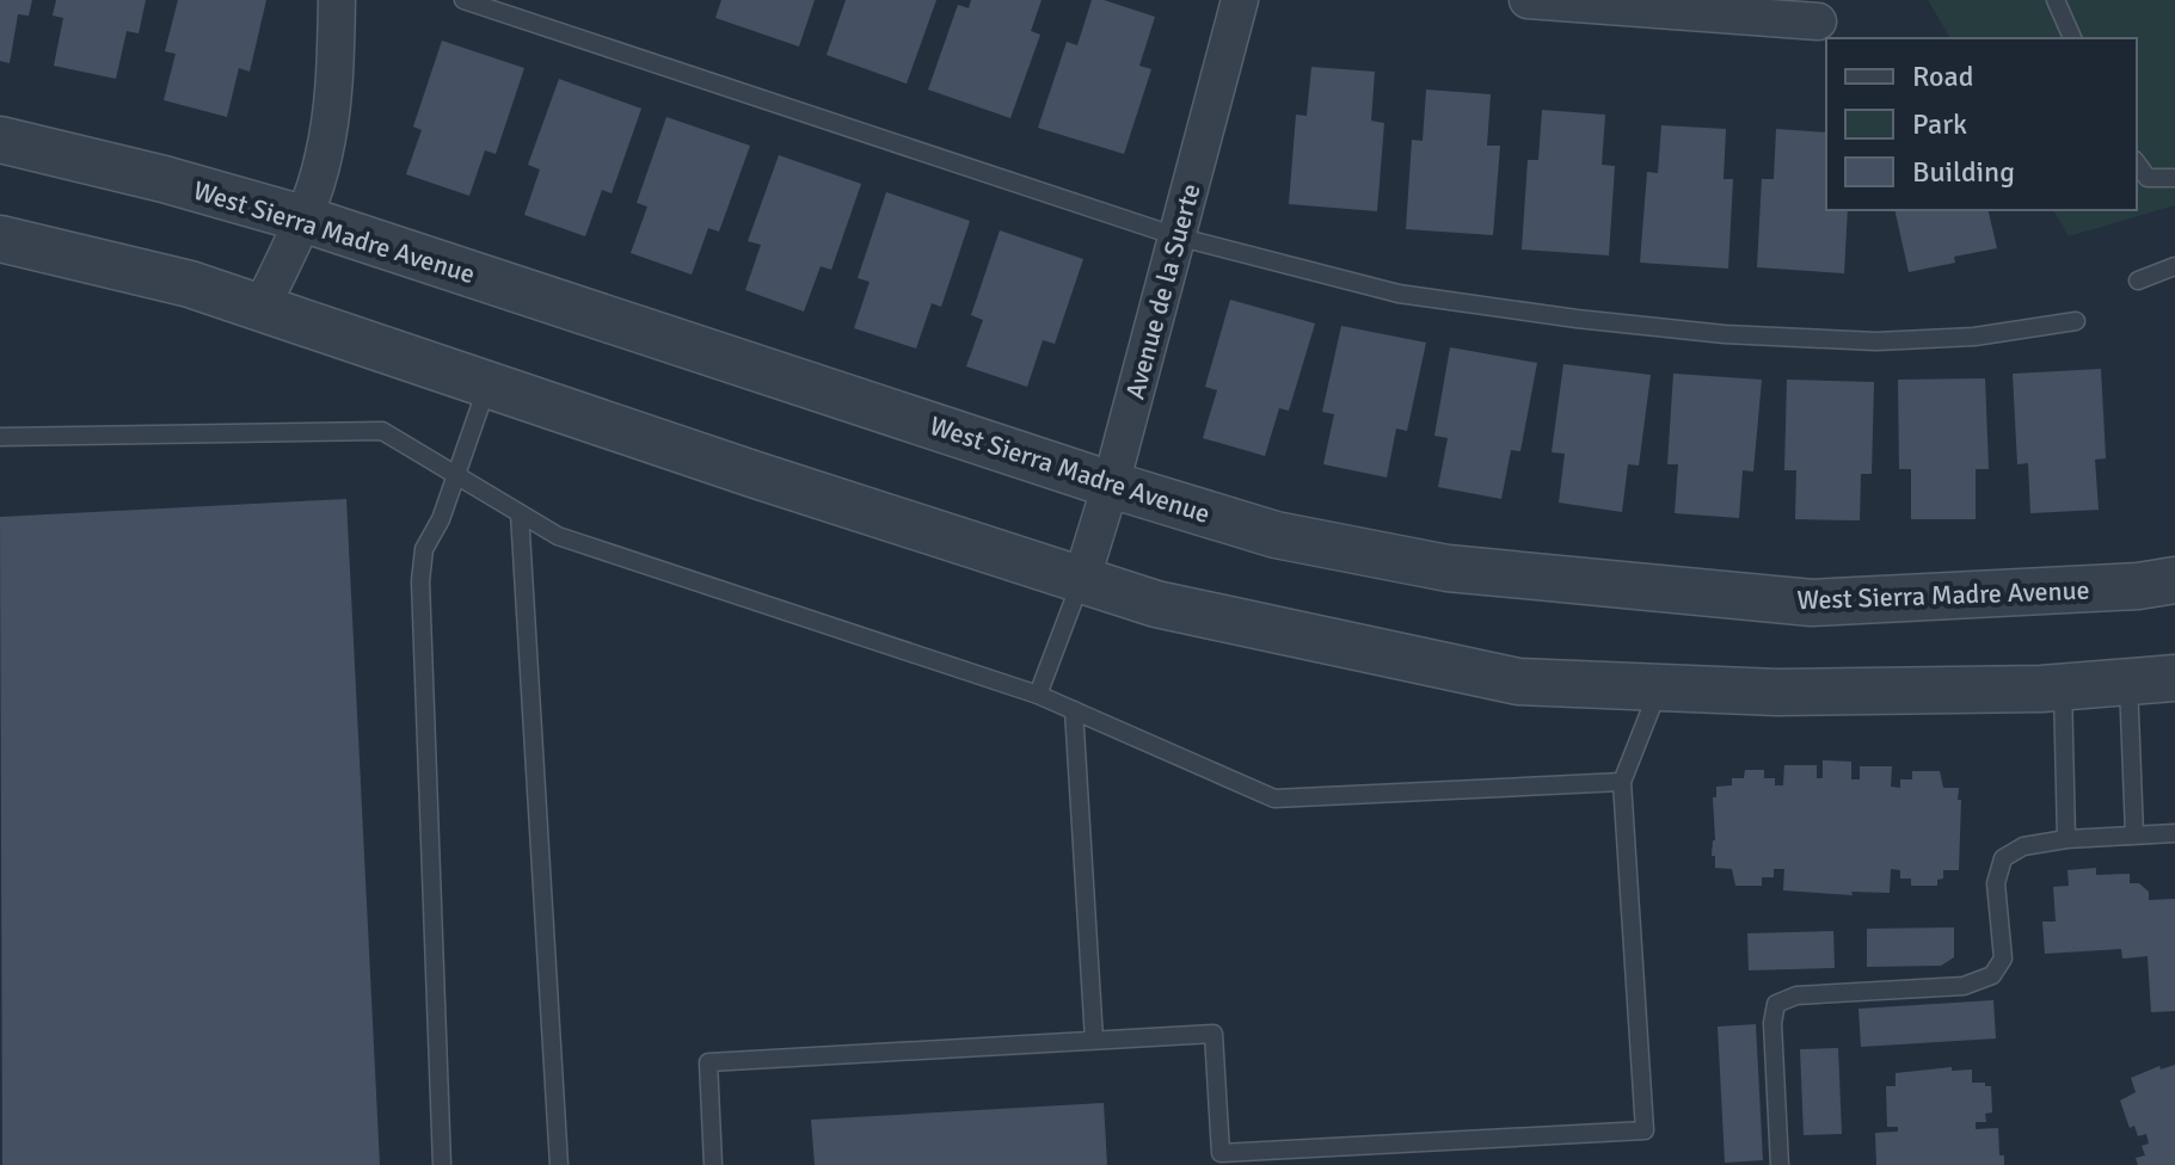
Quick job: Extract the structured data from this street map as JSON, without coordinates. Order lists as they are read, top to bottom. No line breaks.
{"streets":{"street":["West Sierra Madre Avenue","Avenue de la Suerte"]},"crossings":[["West Sierra Madre Avenue","Avenue de la Suerte"]],"legend":["Road","Park","Building"]}
